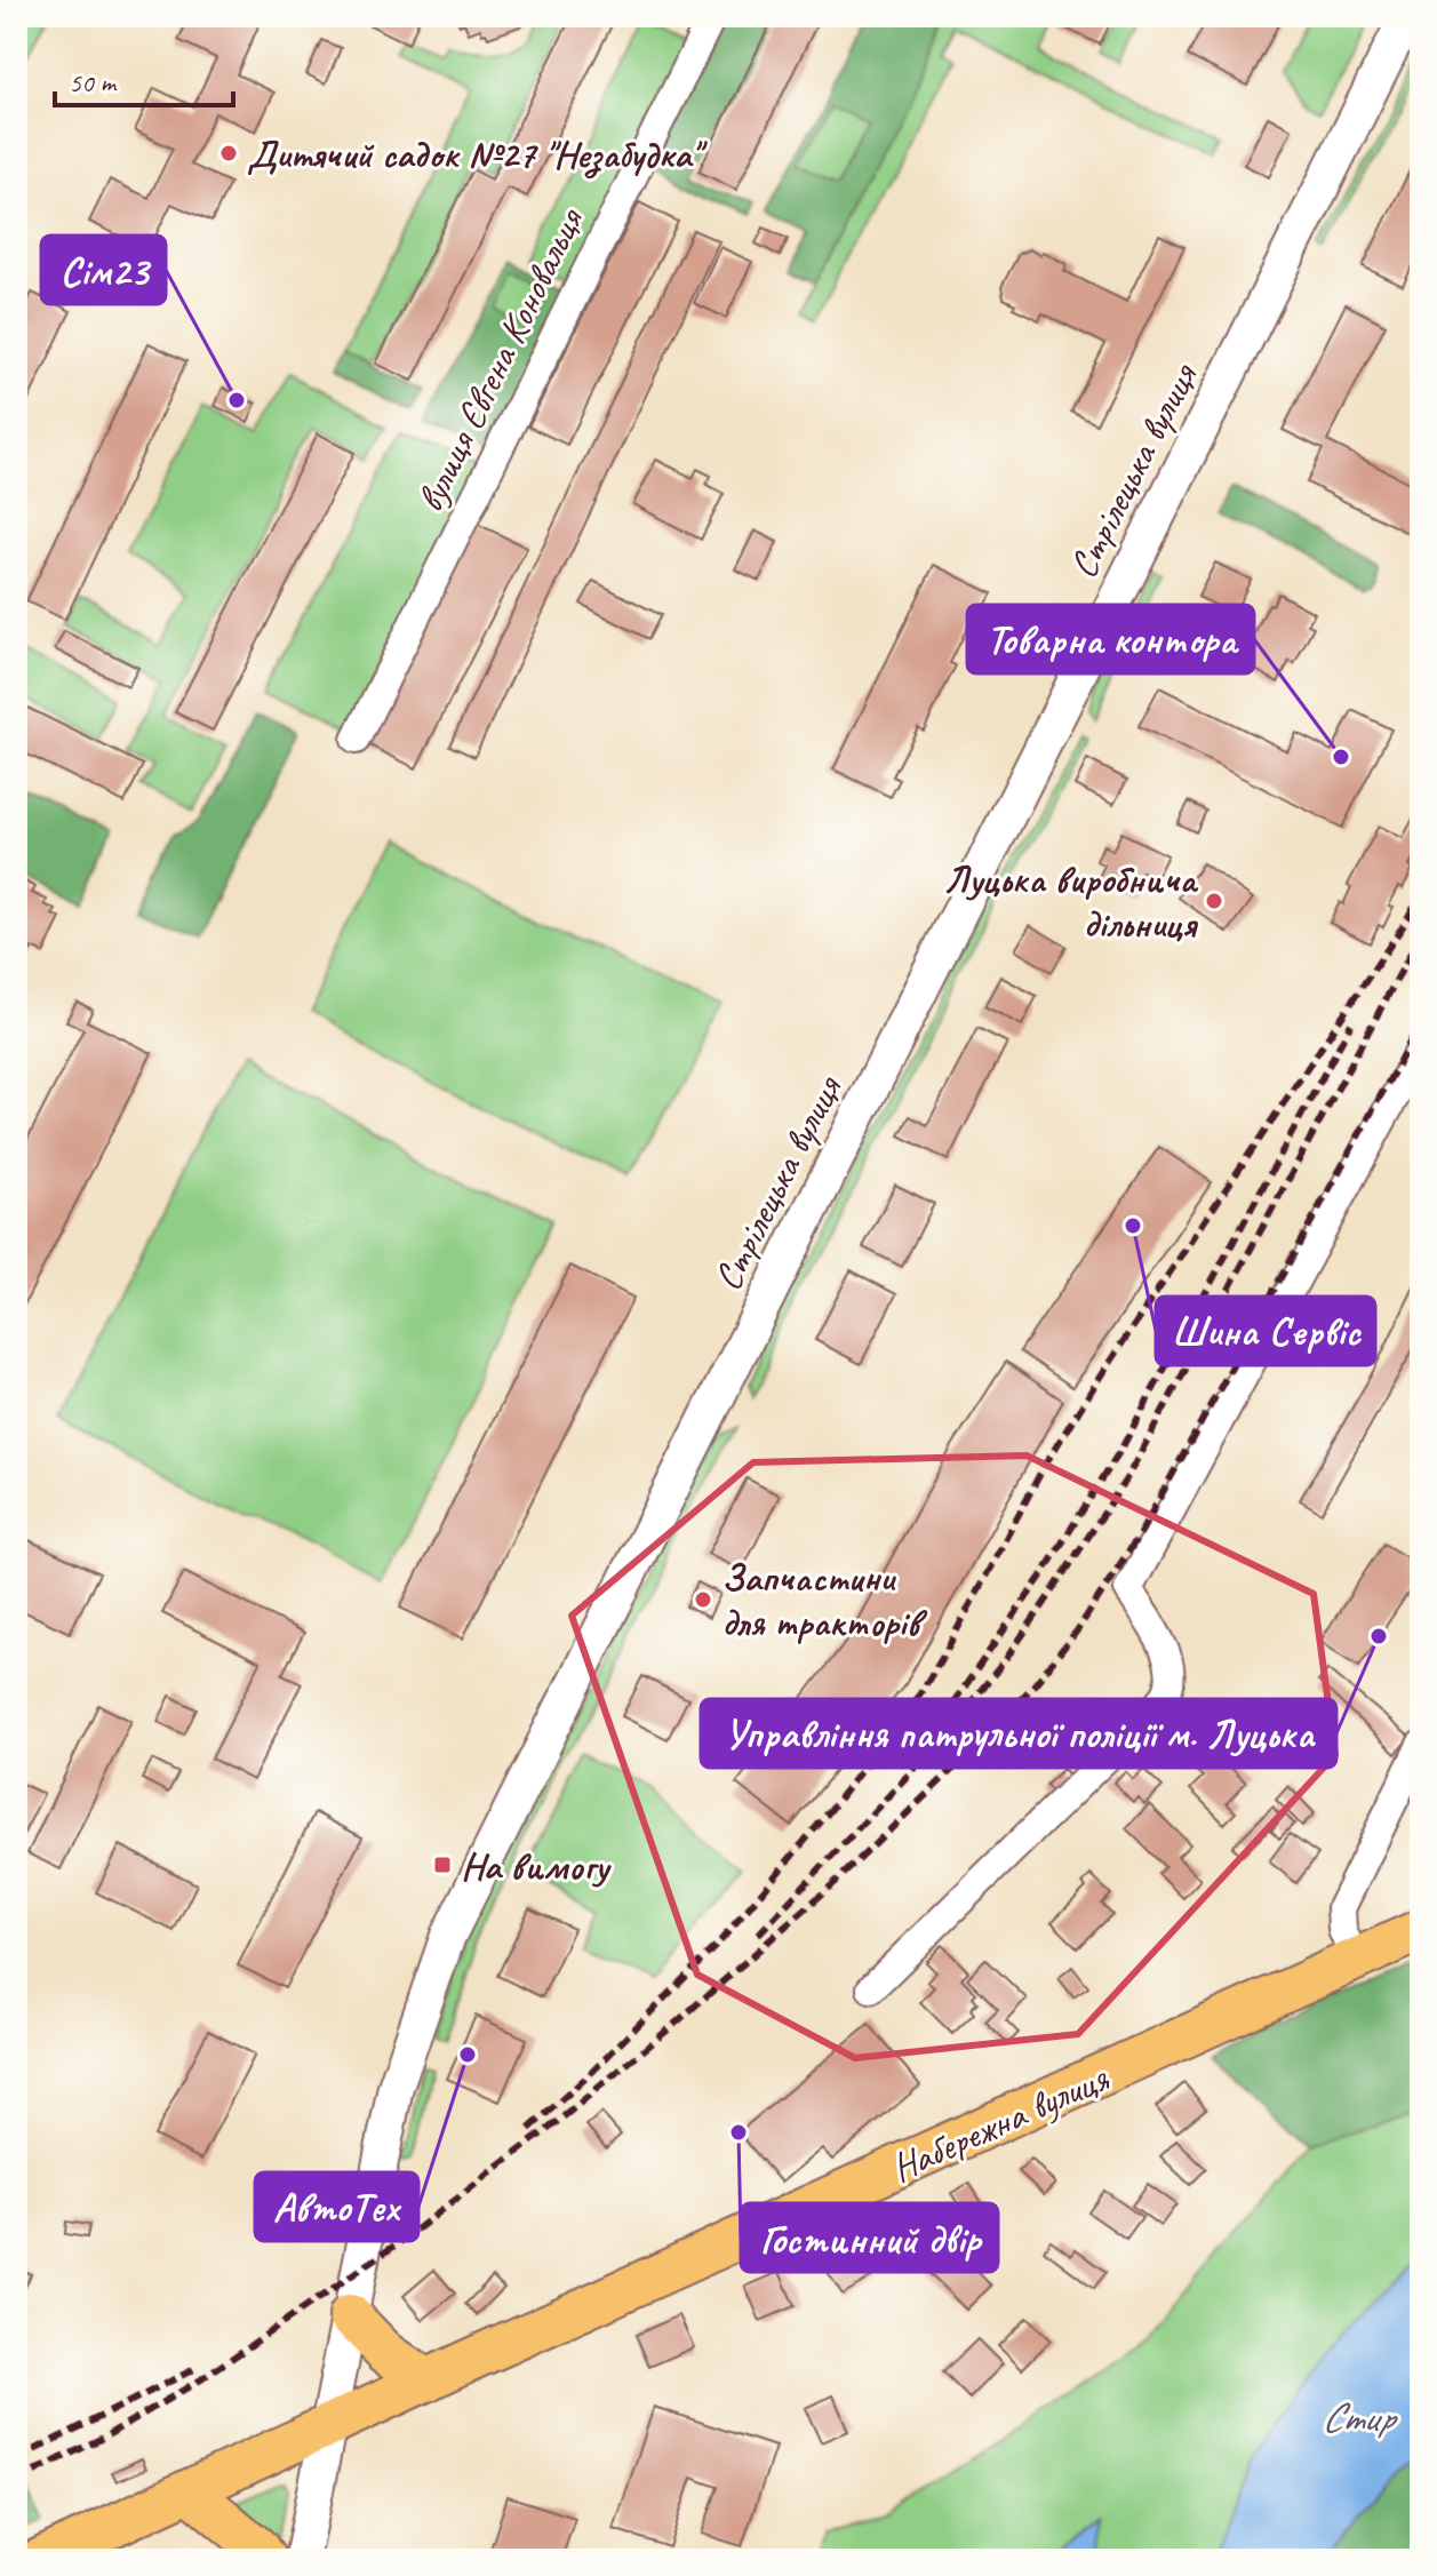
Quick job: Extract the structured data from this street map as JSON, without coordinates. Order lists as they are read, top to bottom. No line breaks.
{"streets":{"main road":["Набережна вулиця"],"street":["вулиця Євгена Коновальця","Стрілецька вулиця"]},"crossings":[["Стрілецька вулиця","Набережна вулиця"]],"water":["Стир"],"places":{"other":["Дитячий садок №27 \"Незабудка\"","Сім23","Товарна контора","Луцька виробнича дільниця","Шина Сервіс","Запчастини для тракторів","Управління патрульної поліції м. Луцька","АвтоТех","Гостинний двір"],"transit":["На вимогу"]},"scale_bar":"50 m"}
